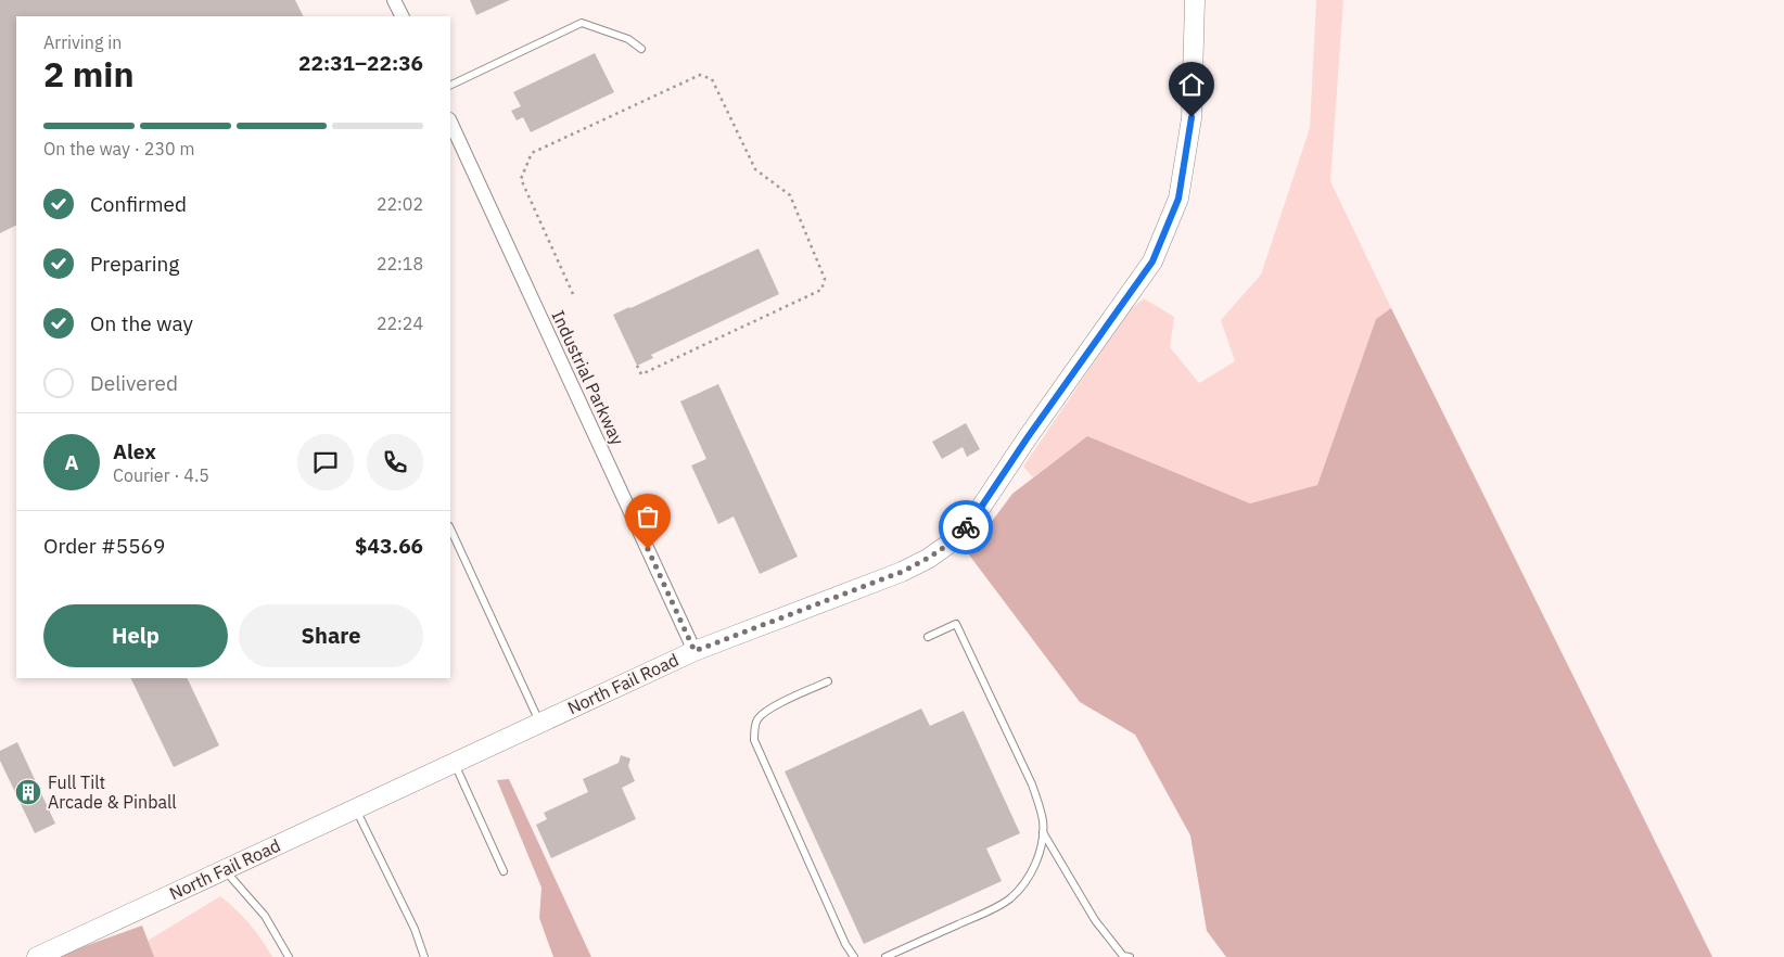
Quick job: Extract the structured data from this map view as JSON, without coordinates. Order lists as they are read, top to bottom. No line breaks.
{"streets":{"street":["Industrial Parkway","North Fail Road"]},"crossings":[["Industrial Parkway","North Fail Road"]],"places":{"building":["Full Tilt Arcade & Pinball"]},"page":{"heading":["2 min","Arriving in","22:31–22:36"],"panel":["Alex","Courier · 4.5","Order #5569","$43.66"],"bar":"On the way · 230 m","list":[["Confirmed","22:02"],["Preparing","22:18"],["On the way","22:24"],"Delivered"],"round":"A","buttons":["Help","Share"]}}
